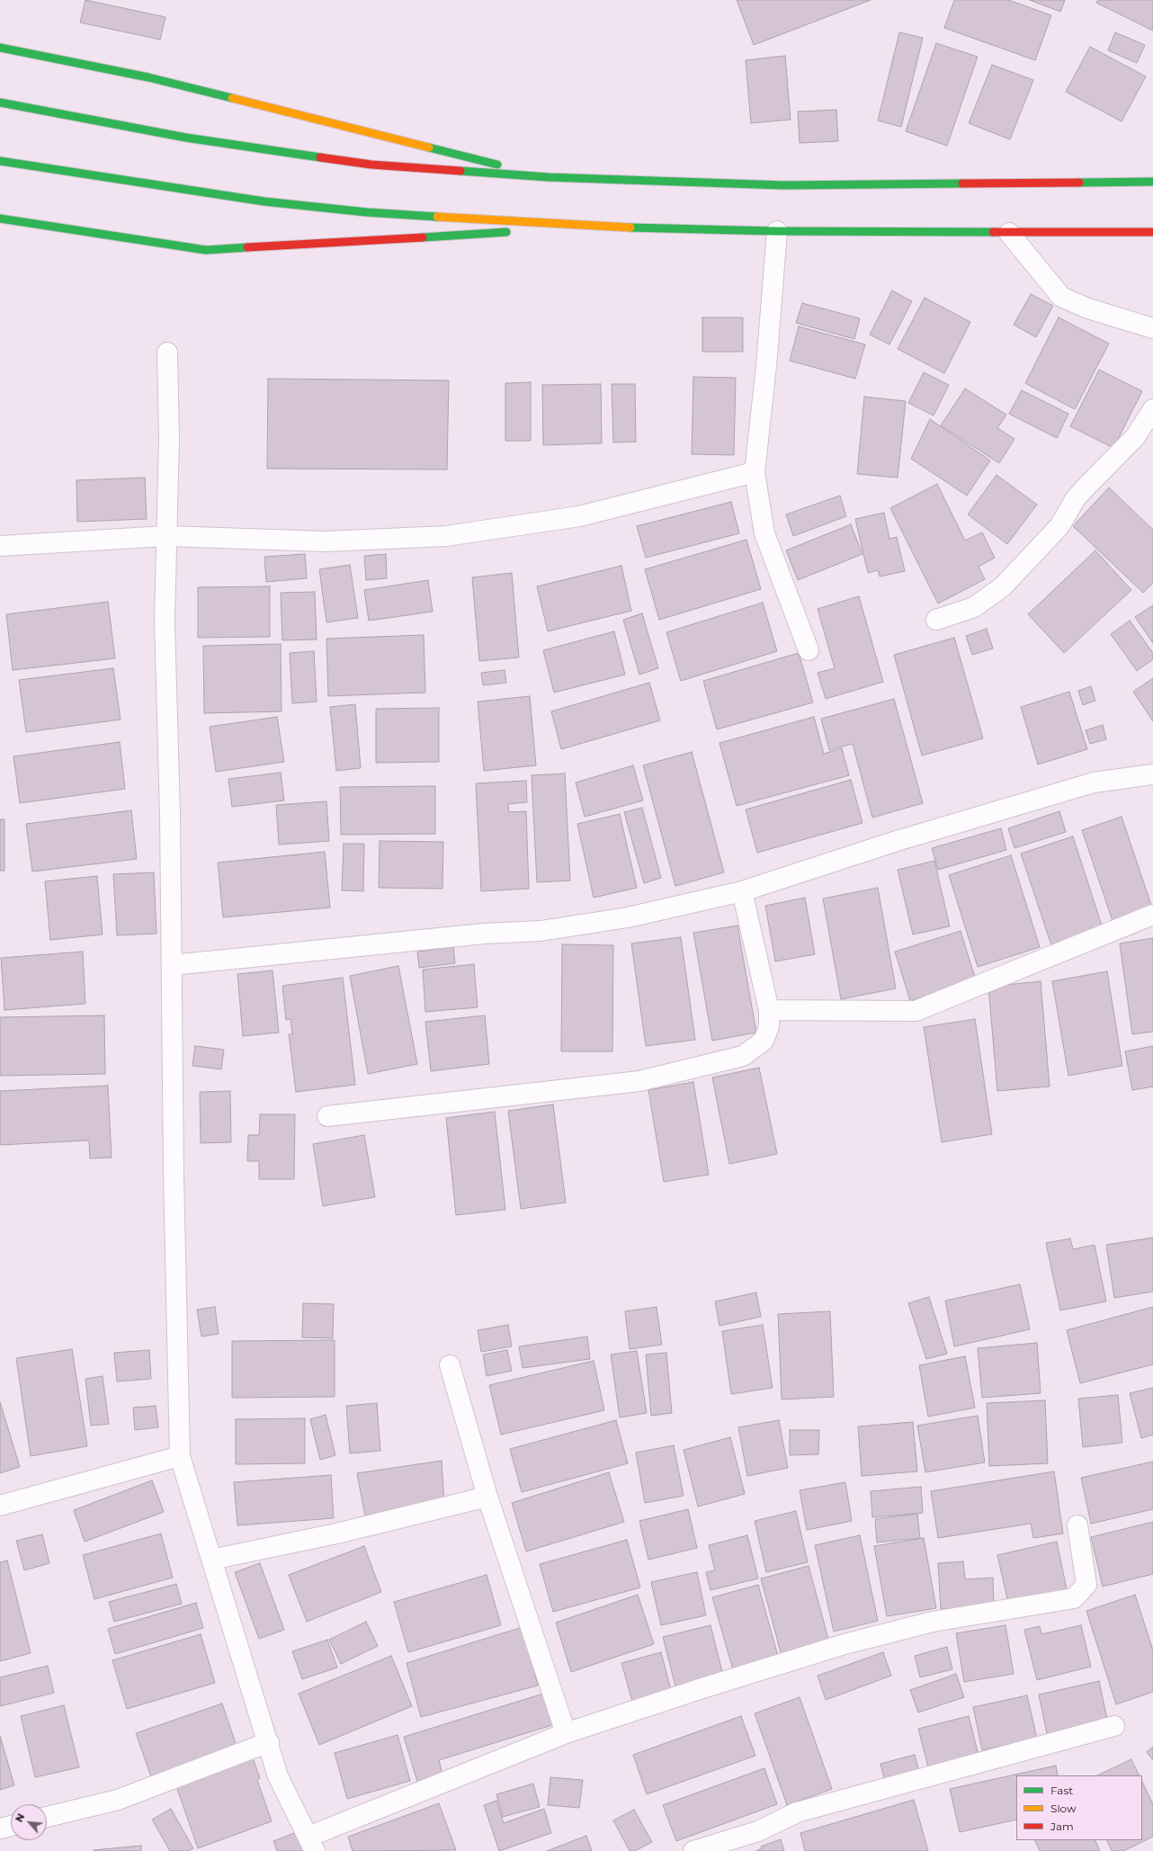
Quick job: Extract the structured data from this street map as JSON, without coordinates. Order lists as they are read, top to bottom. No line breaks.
{"legend":["Fast","Slow","Jam"],"north":"top left"}
